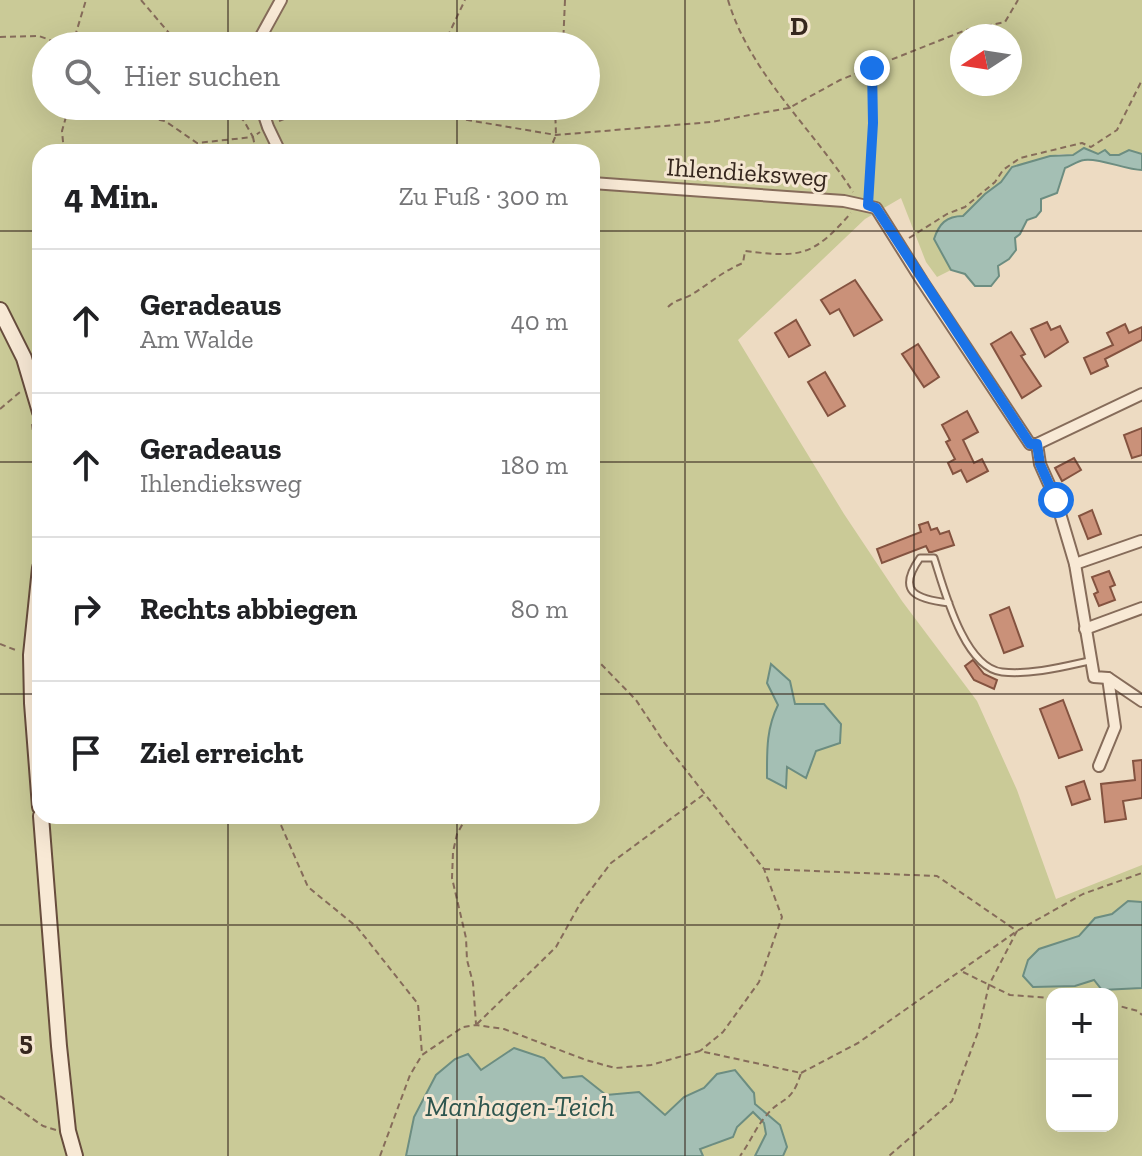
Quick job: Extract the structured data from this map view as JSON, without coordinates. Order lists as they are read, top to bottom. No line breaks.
{"streets":{"street":["Ihlendieksweg"]},"water":["Manhagen-Teich"],"north":"left","page":{"search":"Hier suchen","heading":["4 Min.","Zu Fuß · 300 m"],"list":[["Geradeaus","Am Walde","40 m"],["Geradeaus","Ihlendieksweg","180 m"],["Rechts abbiegen","80 m"],"Ziel erreicht"],"map_buttons":["+","−"]},"grid":{"columns":["D"],"rows":["5"]}}
